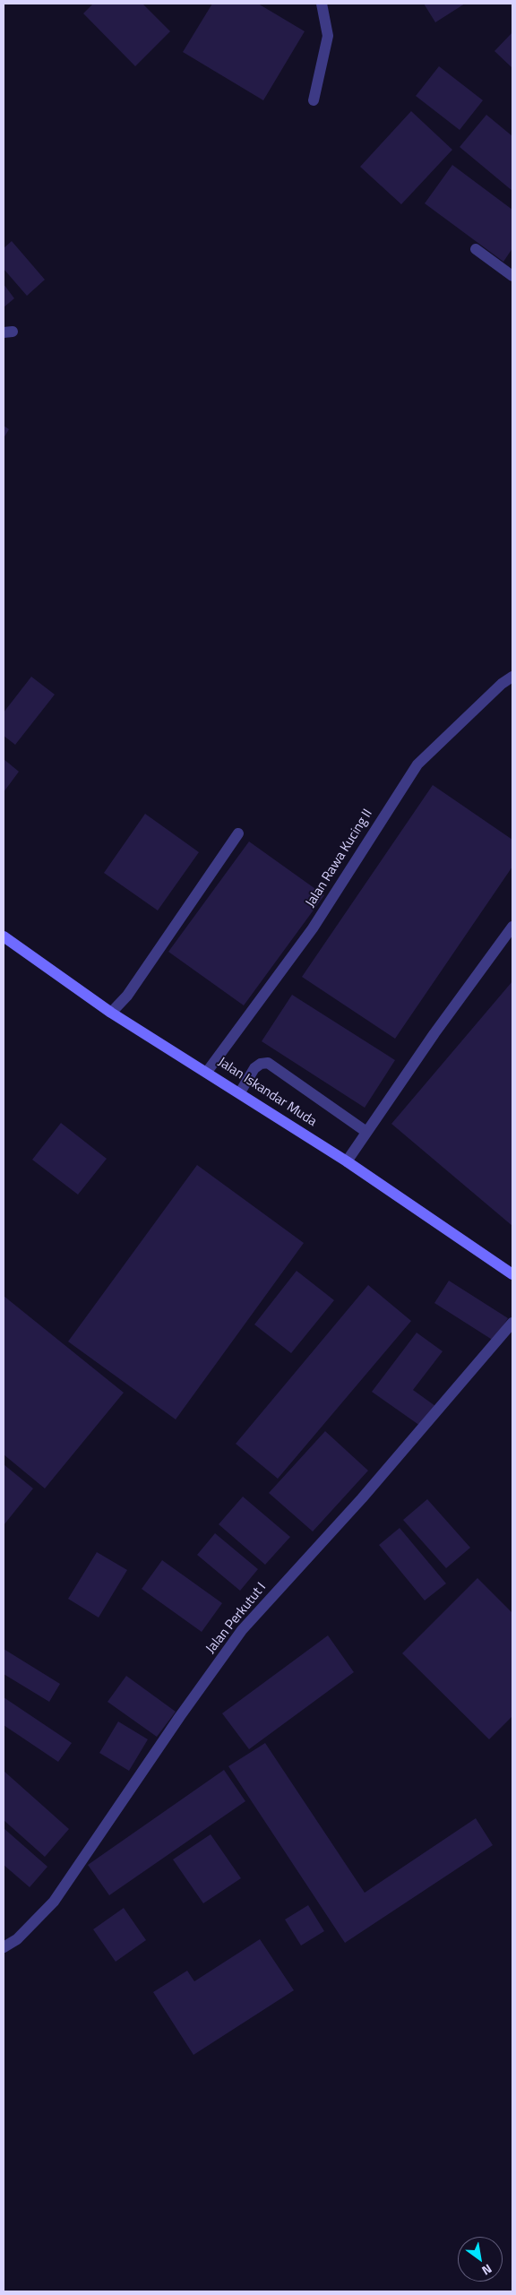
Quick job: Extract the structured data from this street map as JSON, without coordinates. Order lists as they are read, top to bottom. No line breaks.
{"streets":{"street":["Jalan Rawa Kucing II","Jalan Iskandar Muda","Jalan Perkutut I"]},"crossings":[["Jalan Rawa Kucing II","Jalan Iskandar Muda"]],"north":"bottom right"}
